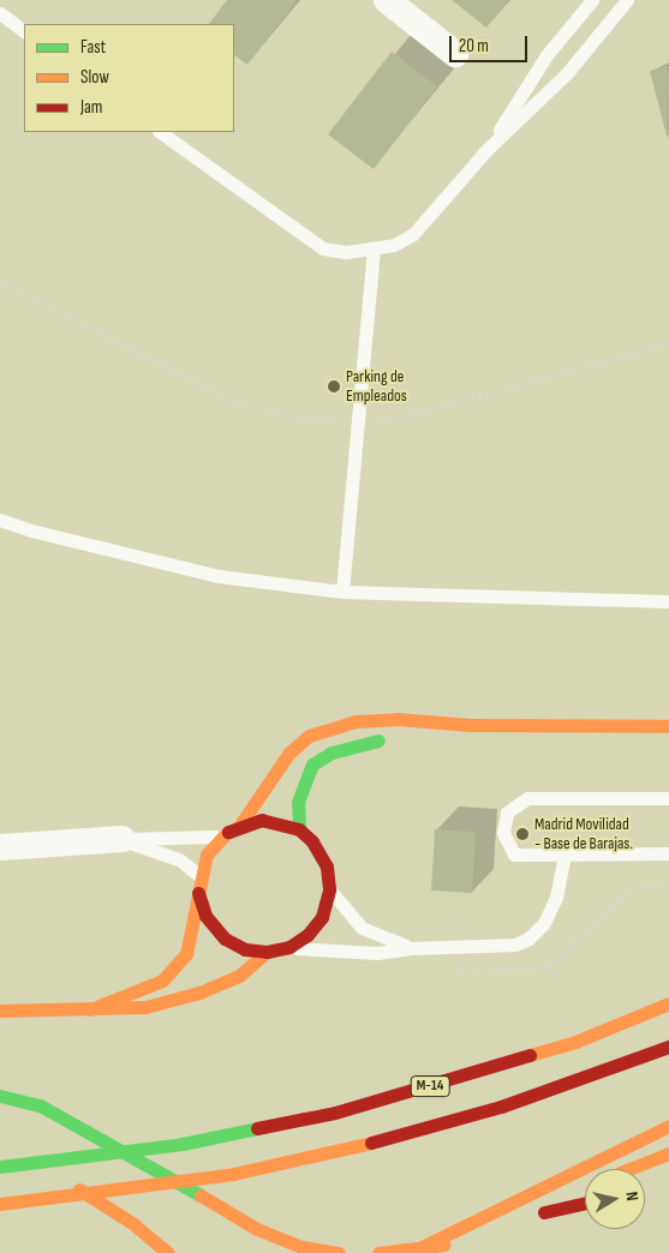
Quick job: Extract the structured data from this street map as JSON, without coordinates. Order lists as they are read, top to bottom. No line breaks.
{"streets":{"main road":["M-14"]},"places":["Parking de Empleados","Madrid Movilidad - Base de Barajas."],"legend":["Fast","Slow","Jam"],"scale_bar":"20 m","north":"right"}
